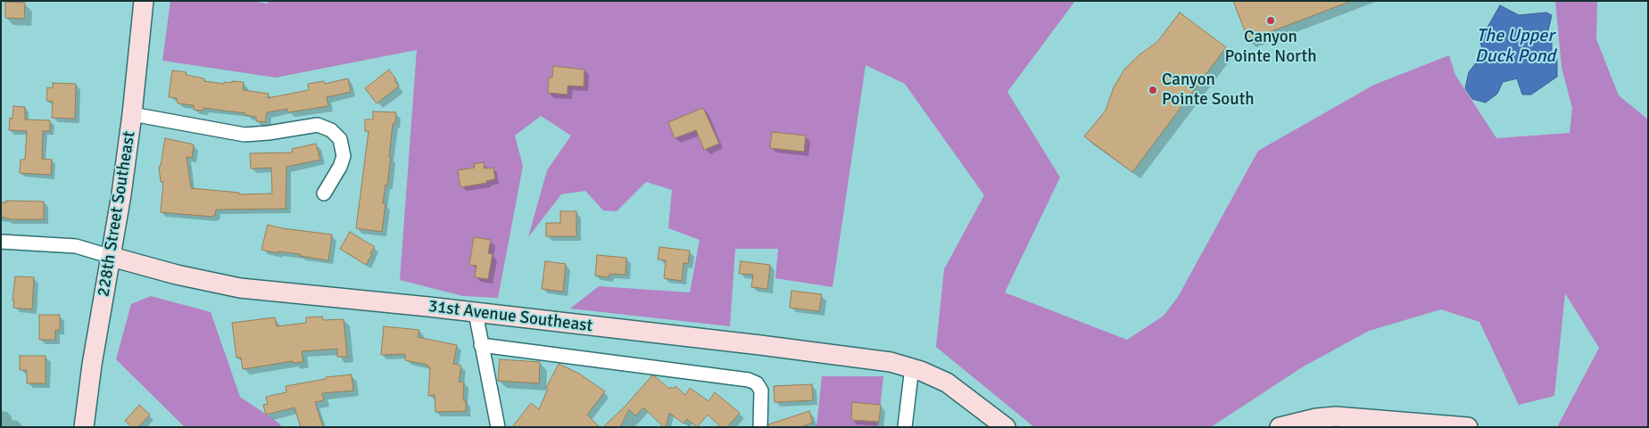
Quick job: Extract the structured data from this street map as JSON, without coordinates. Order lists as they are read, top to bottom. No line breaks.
{"streets":{"street":["228th Street Southeast","31st Avenue Southeast"]},"crossings":[["228th Street Southeast","31st Avenue Southeast"]],"water":["The Upper Duck Pond"],"places":["Canyon Pointe North","Canyon Pointe South"]}
